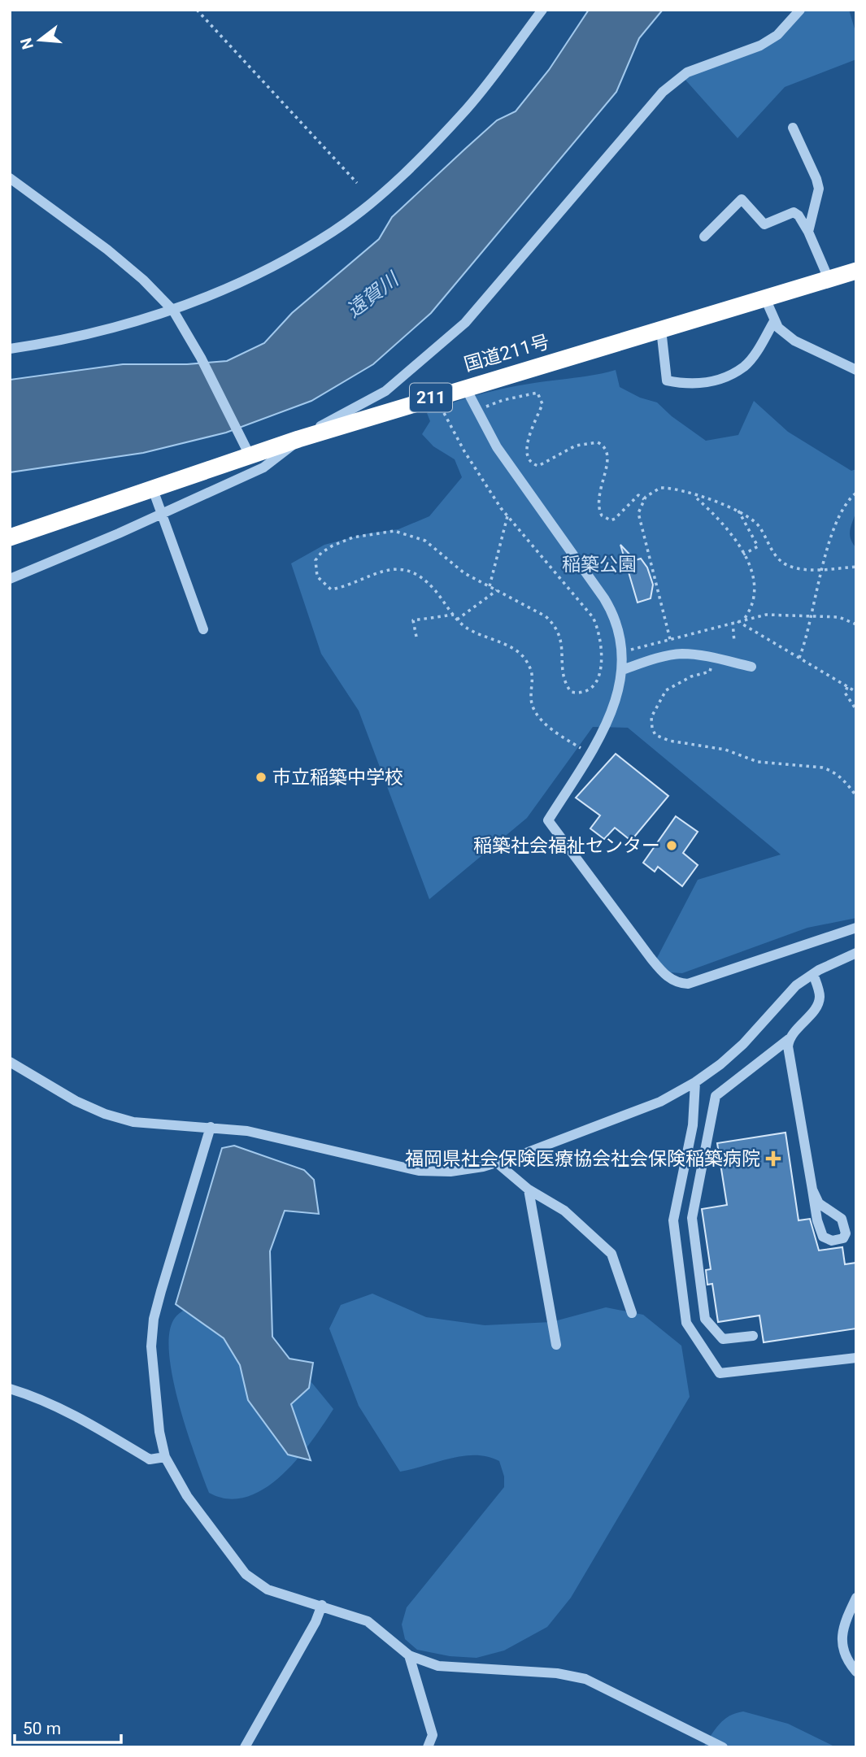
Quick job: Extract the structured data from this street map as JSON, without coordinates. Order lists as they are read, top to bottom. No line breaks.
{"streets":{"highway":["国道211号","211"]},"water":["遠賀川"],"parks":["稲築公園"],"places":{"other":["市立稲築中学校","稲築社会福祉センター"],"health":["福岡県社会保険医療協会社会保険稲築病院"]},"scale_bar":"50 m","north":"left"}
